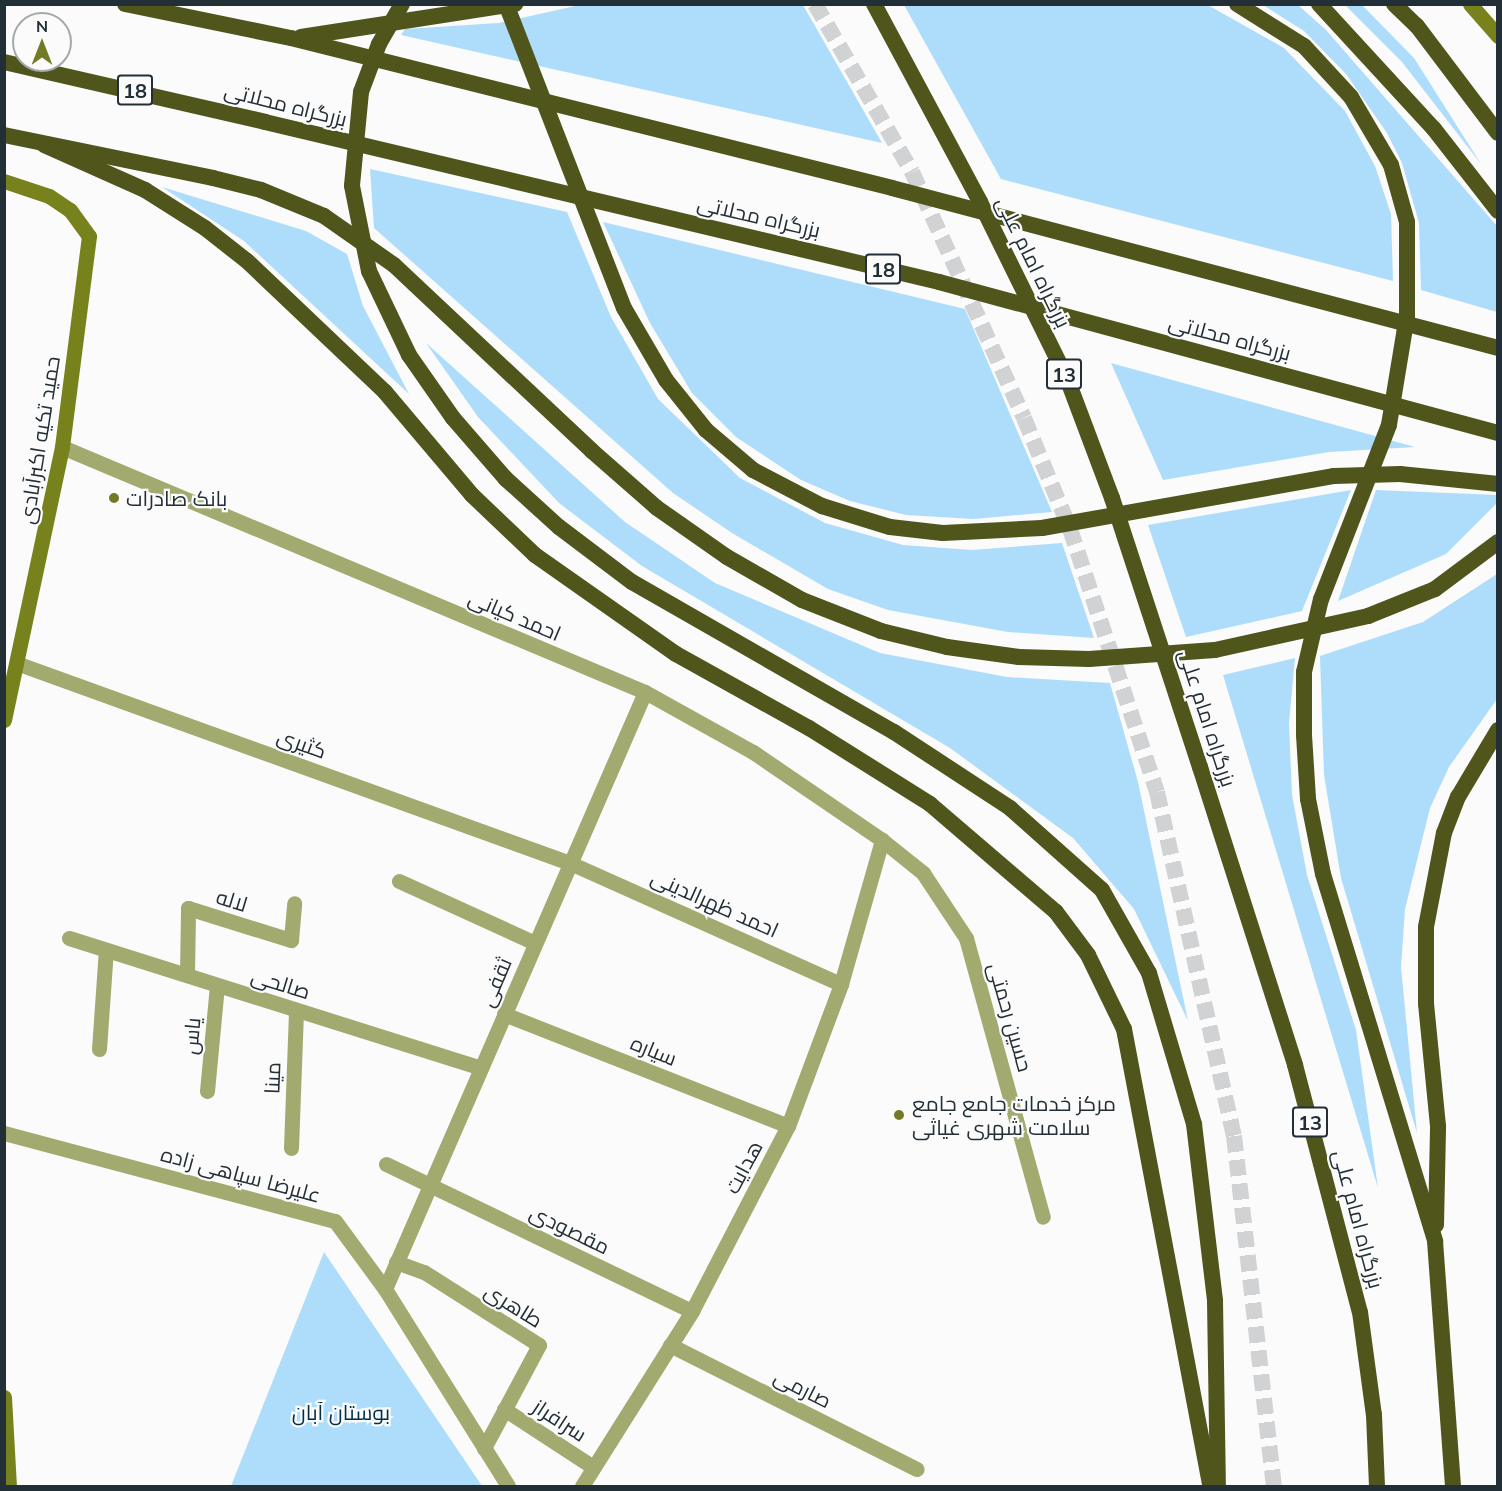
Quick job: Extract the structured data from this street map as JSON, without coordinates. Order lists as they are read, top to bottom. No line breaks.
{"streets":{"highway":["18","بزرگراه محلاتی","بزرگراه امام علی","13"],"main road":["حمید تکیه اکبرآبادی"],"street":["احمد کیانی","کثیری","لاله","احمد ظهرالدینی","ثقفی","صالحی","حسین رحمتی","یاس","سیاره","مینا","هدایت","علیرضا سپاهی زاده","مقصودی","طاهری","صارمی","سرافراز"]},"crossings":[["حمید تکیه اکبرآبادی","احمد کیانی"],["حمید تکیه اکبرآبادی","کثیری"],["احمد کیانی","ثقفی"],["احمد کیانی","حسین رحمتی"],["احمد کیانی","هدایت"],["کثیری","احمد ظهرالدینی"],["کثیری","ثقفی"],["لاله","صالحی"],["احمد ظهرالدینی","ثقفی"],["احمد ظهرالدینی","هدایت"],["ثقفی","صالحی"],["ثقفی","سیاره"],["ثقفی","علیرضا سپاهی زاده"],["ثقفی","مقصودی"],["ثقفی","طاهری"],["صالحی","یاس"],["صالحی","مینا"],["سیاره","هدایت"],["هدایت","مقصودی"],["هدایت","صارمی"],["هدایت","سرافراز"],["علیرضا سپاهی زاده","طاهری"],["طاهری","سرافراز"]],"parks":["بوستان آبان"],"places":["بانک صادرات","مرکز خدمات جامع جامع سلامت شهری غیاثی"],"north":"top"}
